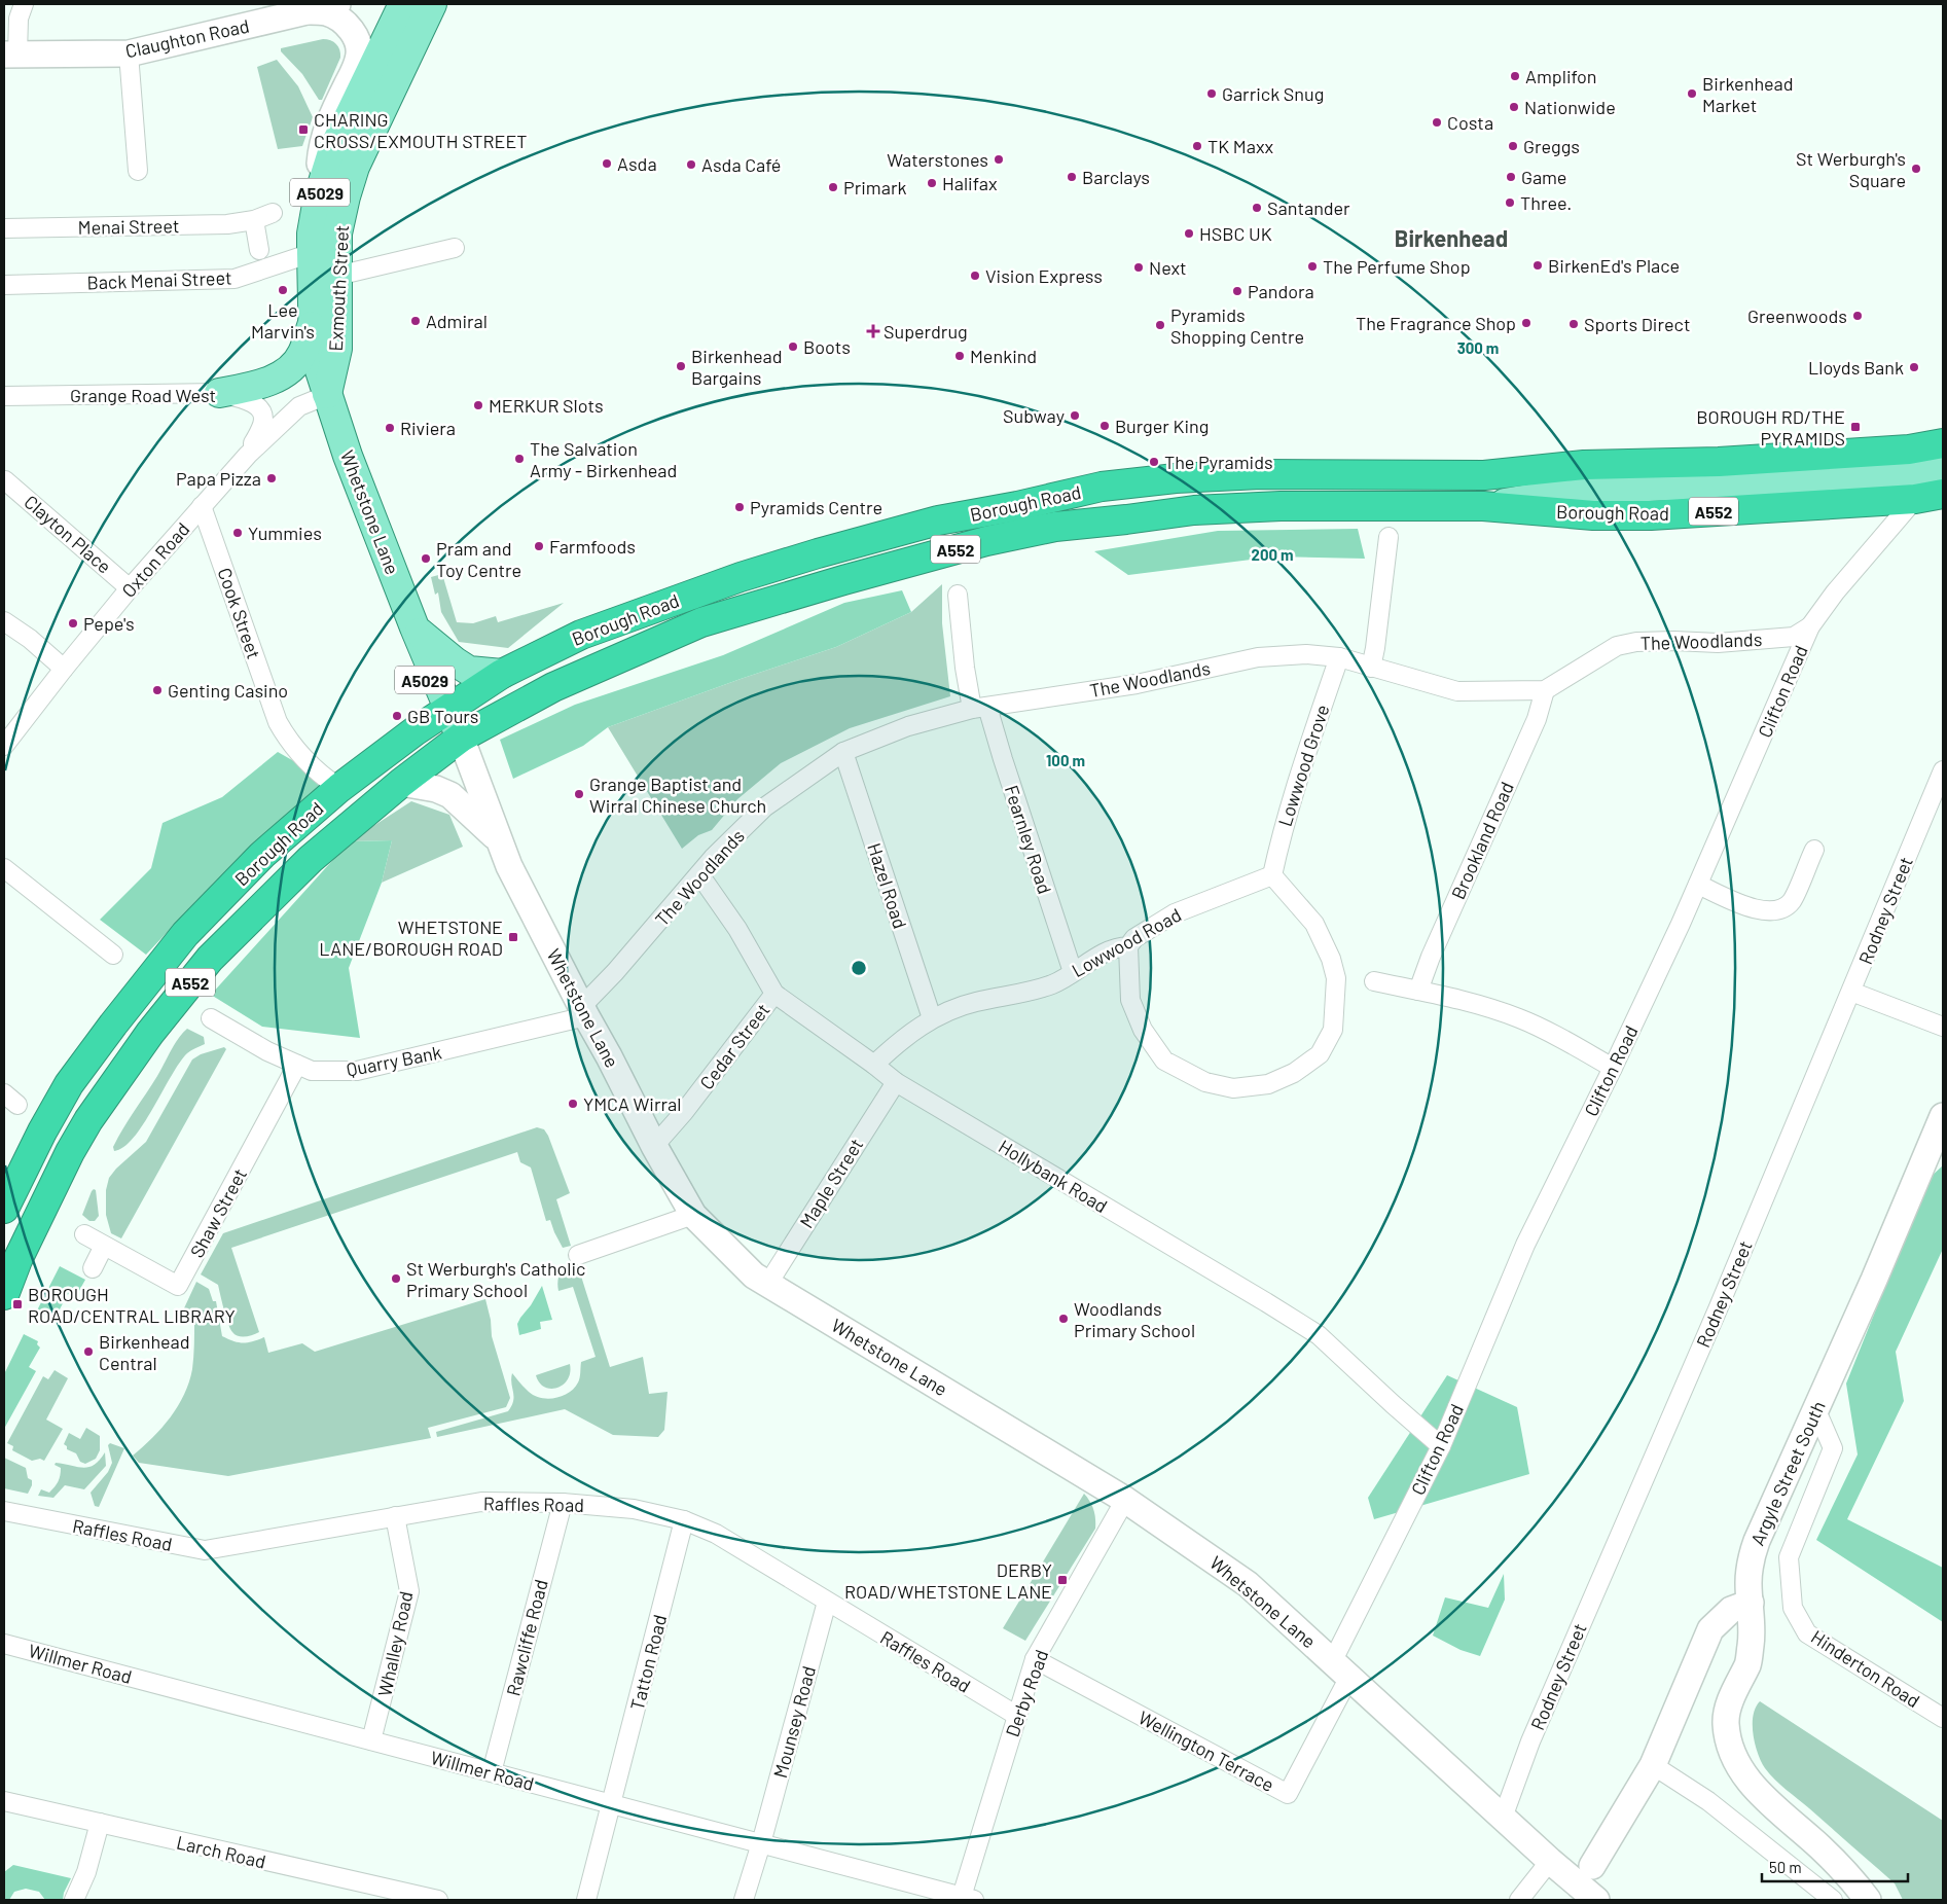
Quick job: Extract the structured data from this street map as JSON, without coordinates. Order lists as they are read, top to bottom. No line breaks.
{"streets":{"highway":["Borough Road","A552"],"main road":["Claughton Road","A5029","Exmouth Street","Whetstone Lane","Argyle Street South"],"street":["Menai Street","Back Menai Street","Grange Road West","Clayton Place","Oxton Road","Cook Street","The Woodlands","Clifton Road","Lowwood Grove","Fearnley Road","Brookland Road","Hazel Road","Rodney Street","Lowwood Road","Cedar Street","Quarry Bank","Hollybank Road","Maple Street","Shaw Street","Raffles Road","Rawcliffe Road","Whalley Road","Tatton Road","Willmer Road","Hinderton Road","Derby Road","Mounsey Road","Wellington Terrace","Larch Road"]},"crossings":[["Back Menai Street","Exmouth Street"],["Exmouth Street","Whetstone Lane"],["Exmouth Street","Oxton Road"],["Grange Road West","Oxton Road"],["Borough Road","A552"],["Borough Road","Whetstone Lane"],["Borough Road","Cook Street"],["Borough Road","Clifton Road"],["A552","Whetstone Lane"],["Whetstone Lane","Oxton Road"],["Whetstone Lane","The Woodlands"],["Whetstone Lane","Clifton Road"],["Whetstone Lane","Rodney Street"],["Whetstone Lane","Cedar Street"],["Whetstone Lane","Quarry Bank"],["Whetstone Lane","Maple Street"],["Whetstone Lane","Derby Road"],["Whetstone Lane","Wellington Terrace"],["Clayton Place","Oxton Road"],["Oxton Road","Cook Street"],["The Woodlands","Clifton Road"],["The Woodlands","Lowwood Grove"],["The Woodlands","Fearnley Road"],["The Woodlands","Brookland Road"],["The Woodlands","Hazel Road"],["The Woodlands","Quarry Bank"],["The Woodlands","Hollybank Road"],["Clifton Road","Hollybank Road"],["Clifton Road","Wellington Terrace"],["Lowwood Grove","Lowwood Road"],["Fearnley Road","Lowwood Road"],["Hazel Road","Lowwood Road"],["Lowwood Road","Hollybank Road"],["Cedar Street","Hollybank Road"],["Quarry Bank","Shaw Street"],["Hollybank Road","Maple Street"],["Argyle Street South","Hinderton Road"],["Raffles Road","Rawcliffe Road"],["Raffles Road","Whalley Road"],["Raffles Road","Tatton Road"],["Raffles Road","Derby Road"],["Raffles Road","Mounsey Road"],["Rawcliffe Road","Willmer Road"],["Whalley Road","Willmer Road"],["Tatton Road","Willmer Road"],["Willmer Road","Derby Road"],["Willmer Road","Mounsey Road"],["Derby Road","Wellington Terrace"]],"districts":["Birkenhead"],"places":{"other":["Amplifon","Garrick Snug","Birkenhead Market","Nationwide","Costa","TK Maxx","Greggs","Waterstones","Asda","Asda Café","St Werburgh's Square","Barclays","Game","Halifax","Primark","Three.","Santander","HSBC UK","BirkenEd's Place","The Perfume Shop","Next","Vision Express","Lee Marvin's","Pandora","Greenwoods","Admiral","The Fragrance Shop","Sports Direct","Pyramids Shopping Centre","Boots","Menkind","Birkenhead Bargains","Lloyds Bank","MERKUR Slots","Subway","Burger King","Riviera","The Salvation Army - Birkenhead","The Pyramids","Papa Pizza","Pyramids Centre","Yummies","Farmfoods","Pram and Toy Centre","Pepe's","Genting Casino","GB Tours","Grange Baptist and Wirral Chinese Church","YMCA Wirral","St Werburgh's Catholic Primary School","Woodlands Primary School","Birkenhead Central"],"transit":["CHARING CROSS/EXMOUTH STREET","BOROUGH RD/THE PYRAMIDS","WHETSTONE LANE/BOROUGH ROAD","BOROUGH ROAD/CENTRAL LIBRARY","DERBY ROAD/WHETSTONE LANE"],"health":["Superdrug"]},"scale_bar":"50 m","rings":["300 m","200 m","100 m"]}
